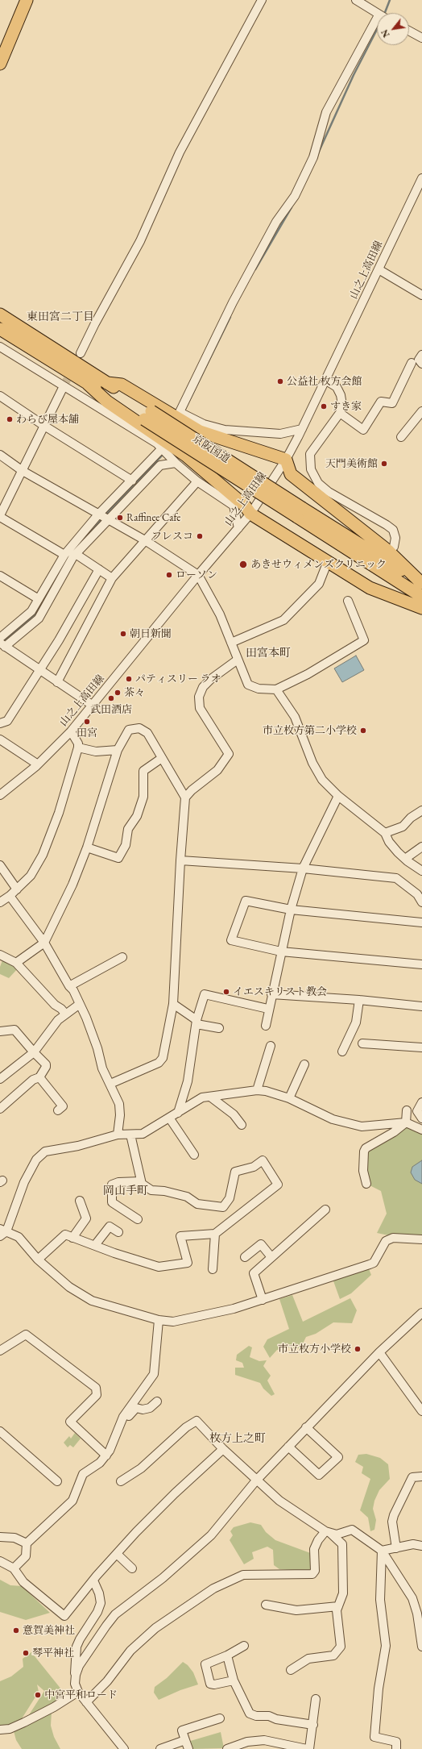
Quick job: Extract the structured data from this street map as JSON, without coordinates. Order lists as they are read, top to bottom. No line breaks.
{"streets":{"highway":["京阪国道"],"street":["山之上高田線"]},"districts":["東田宮二丁目","田宮本町","岡山手町","枚方上之町"],"places":["公益社 枚方会館","すき家","わらび屋本舗","天門美術館","Raffinee Cafe","フレスコ","あきせウィメンズクリニック","ローソン","朝日新聞","パティスリー ラオ","茶々","武田酒店","田宮","市立枚方第二小学校","イエスキリスト教会","市立枚方小学校","意賀美神社","琴平神社","中宮平和ロード"],"north":"bottom left"}
